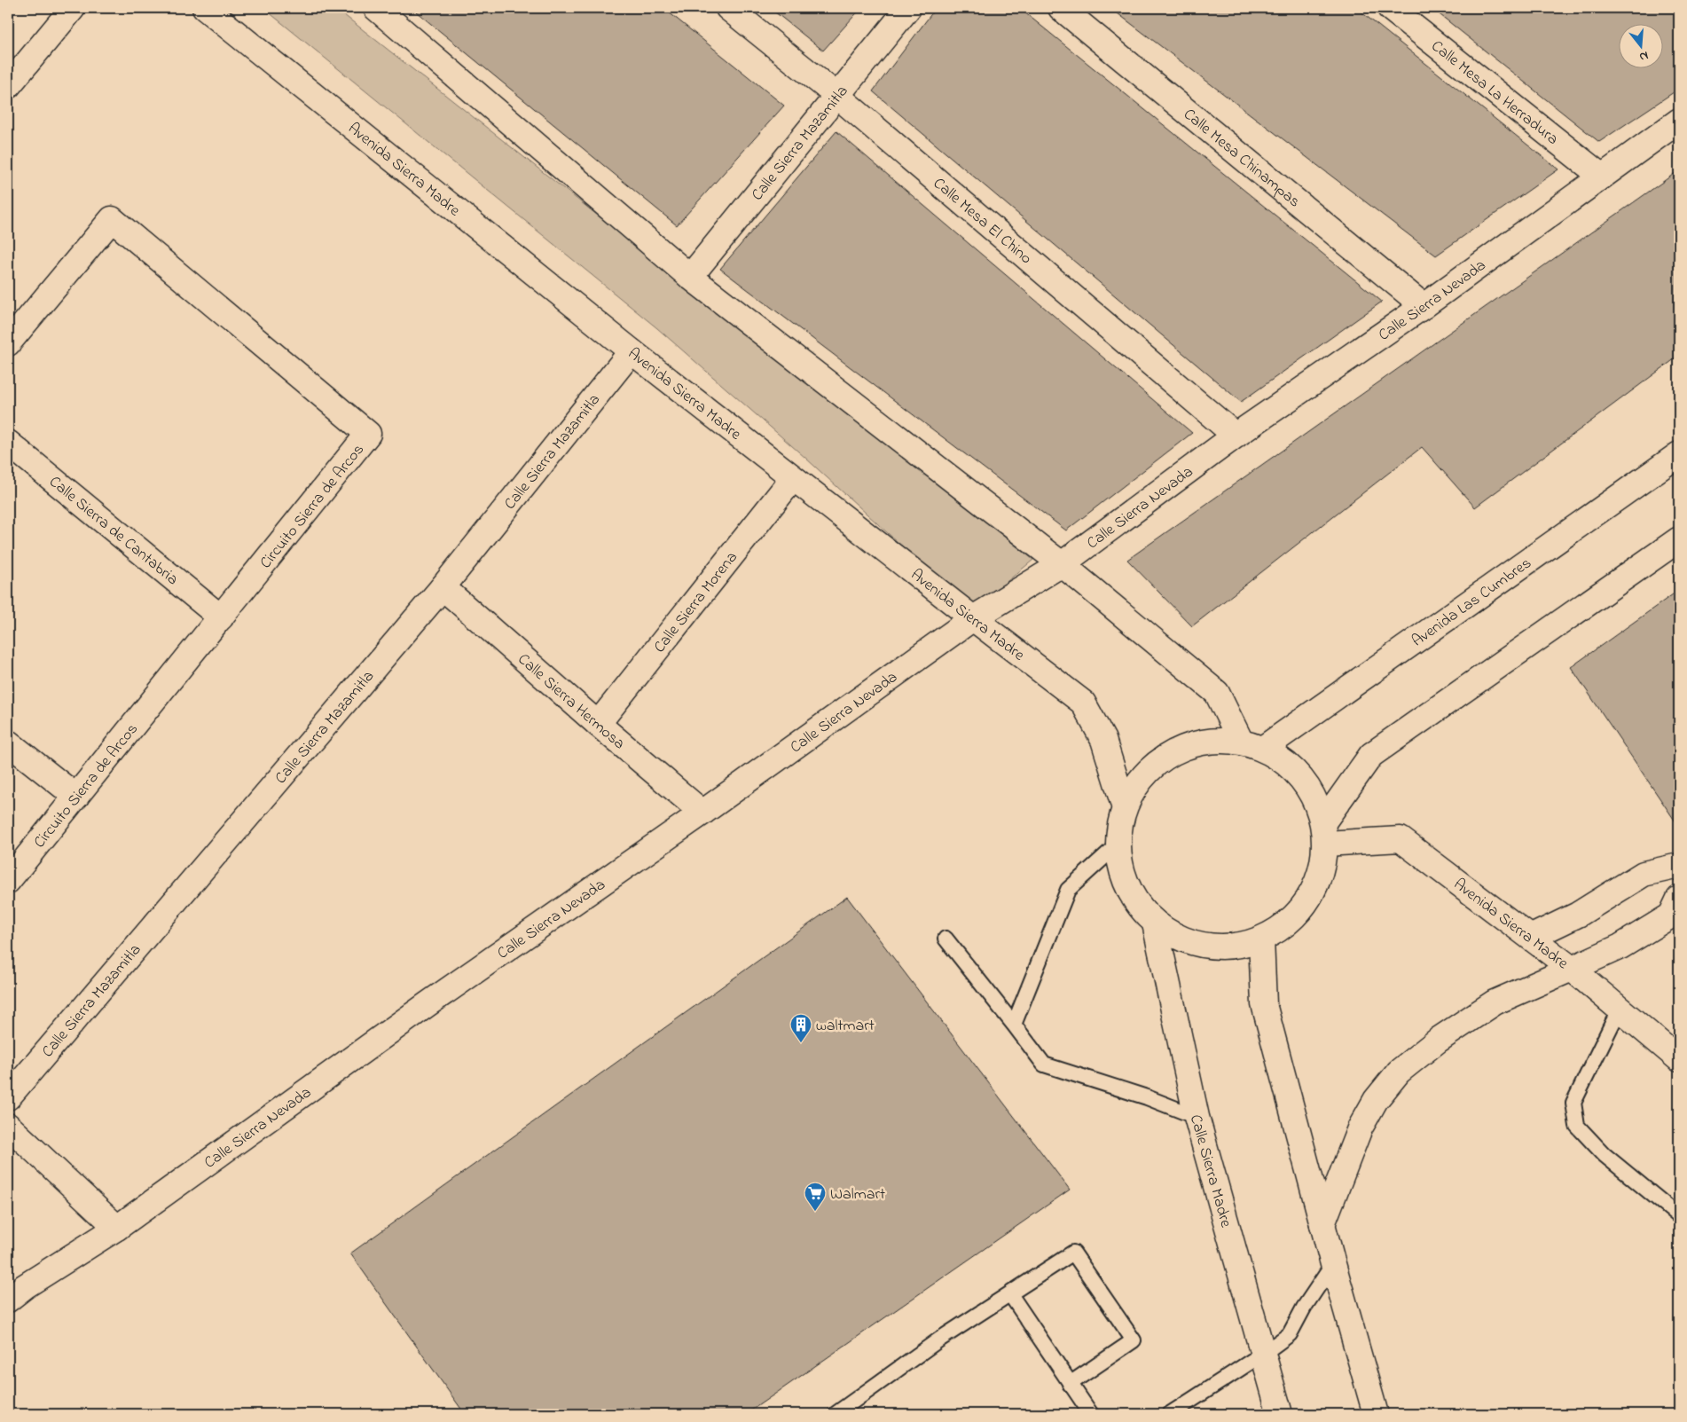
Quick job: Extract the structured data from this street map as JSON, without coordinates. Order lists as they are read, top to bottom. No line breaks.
{"streets":{"street":["Calle Mesa La Herradura","Calle Sierra Mazamitla","Calle Mesa Chinampas","Avenida Sierra Madre","Calle Mesa El Chino","Calle Sierra Nevada","Circuito Sierra de Arcos","Calle Sierra de Cantabria","Avenida Las Cumbres","Calle Sierra Morena","Calle Sierra Hermosa","Calle Sierra Madre"]},"crossings":[["Calle Mesa La Herradura","Calle Sierra Nevada"],["Calle Sierra Mazamitla","Avenida Sierra Madre"],["Calle Sierra Mazamitla","Calle Mesa El Chino"],["Calle Sierra Mazamitla","Calle Sierra Hermosa"],["Calle Mesa Chinampas","Calle Sierra Nevada"],["Avenida Sierra Madre","Calle Sierra Nevada"],["Avenida Sierra Madre","Calle Sierra Morena"],["Calle Mesa El Chino","Calle Sierra Nevada"],["Calle Sierra Nevada","Calle Sierra Hermosa"],["Circuito Sierra de Arcos","Calle Sierra de Cantabria"],["Calle Sierra Morena","Calle Sierra Hermosa"]],"places":{"building":["waltmart"],"supermarket":["Walmart"]},"north":"bottom"}
